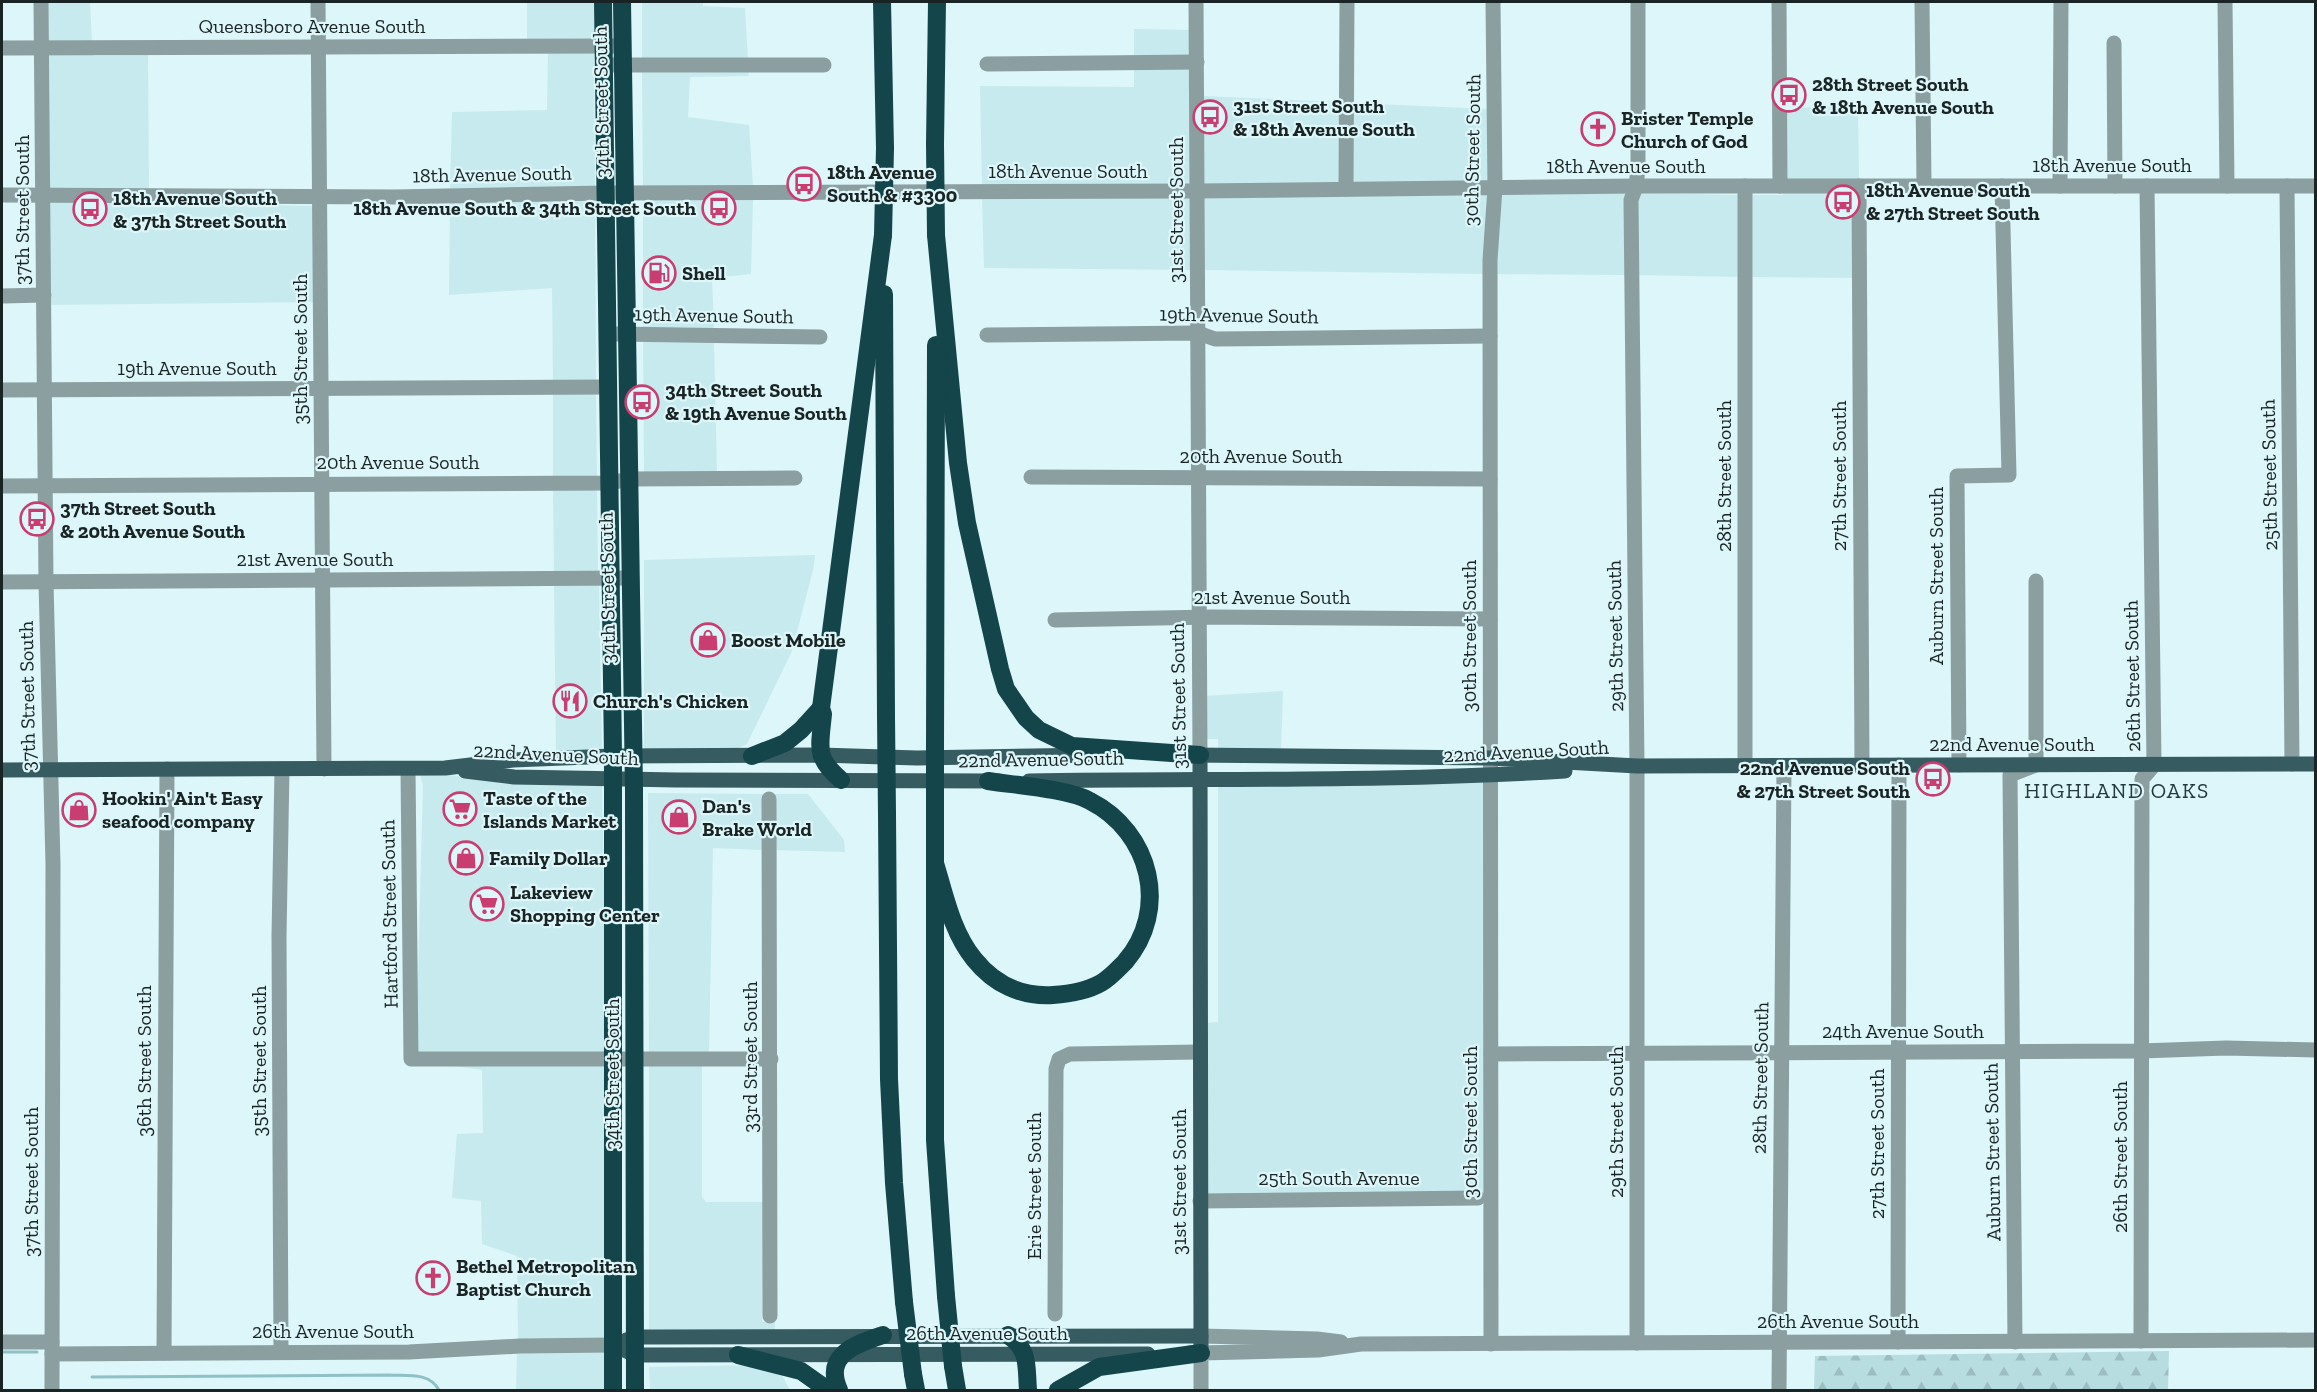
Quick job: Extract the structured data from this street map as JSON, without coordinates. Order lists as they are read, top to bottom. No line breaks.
{"streets":{"highway":["34th Street South"],"main road":["31st Street South","22nd Avenue South","26th Avenue South"],"street":["Queensboro Avenue South","30th Street South","18th Avenue South","37th Street South","19th Avenue South","35th Street South","20th Avenue South","25th Street South","28th Street South","27th Street South","21st Avenue South","Auburn Street South","29th Street South","26th Street South","Hartford Street South","24th Avenue South","33rd Street South","36th Street South","25th South Avenue","Erie Street South"]},"crossings":[["Queensboro Avenue South","34th Street South"],["Queensboro Avenue South","37th Street South"],["Queensboro Avenue South","35th Street South"],["34th Street South","18th Avenue South"],["34th Street South","19th Avenue South"],["34th Street South","20th Avenue South"],["34th Street South","21st Avenue South"],["34th Street South","22nd Avenue South"],["34th Street South","Hartford Street South"],["34th Street South","26th Avenue South"],["30th Street South","18th Avenue South"],["30th Street South","19th Avenue South"],["30th Street South","20th Avenue South"],["30th Street South","21st Avenue South"],["30th Street South","22nd Avenue South"],["30th Street South","24th Avenue South"],["30th Street South","26th Avenue South"],["18th Avenue South","37th Street South"],["18th Avenue South","31st Street South"],["18th Avenue South","35th Street South"],["18th Avenue South","25th Street South"],["18th Avenue South","28th Street South"],["18th Avenue South","27th Street South"],["18th Avenue South","Auburn Street South"],["18th Avenue South","29th Street South"],["18th Avenue South","26th Street South"],["37th Street South","19th Avenue South"],["37th Street South","20th Avenue South"],["37th Street South","21st Avenue South"],["37th Street South","22nd Avenue South"],["37th Street South","26th Avenue South"],["31st Street South","19th Avenue South"],["31st Street South","20th Avenue South"],["31st Street South","21st Avenue South"],["31st Street South","22nd Avenue South"],["31st Street South","25th South Avenue"],["31st Street South","Erie Street South"],["31st Street South","26th Avenue South"],["19th Avenue South","35th Street South"],["35th Street South","20th Avenue South"],["35th Street South","21st Avenue South"],["35th Street South","22nd Avenue South"],["35th Street South","26th Avenue South"],["25th Street South","22nd Avenue South"],["28th Street South","22nd Avenue South"],["28th Street South","24th Avenue South"],["28th Street South","26th Avenue South"],["27th Street South","22nd Avenue South"],["27th Street South","24th Avenue South"],["27th Street South","26th Avenue South"],["Auburn Street South","22nd Avenue South"],["Auburn Street South","24th Avenue South"],["Auburn Street South","26th Avenue South"],["29th Street South","22nd Avenue South"],["29th Street South","24th Avenue South"],["29th Street South","26th Avenue South"],["26th Street South","22nd Avenue South"],["26th Street South","24th Avenue South"],["26th Street South","26th Avenue South"],["22nd Avenue South","Hartford Street South"],["22nd Avenue South","36th Street South"],["36th Street South","26th Avenue South"]],"districts":["HIGHLAND OAKS"],"places":{"bus stop":["28th Street South & 18th Avenue South","31st Street South & 18th Avenue South","18th Avenue South & #3300","18th Avenue South & 27th Street South","18th Avenue South & 34th Street South","18th Avenue South & 37th Street South","34th Street South & 19th Avenue South","37th Street South & 20th Avenue South","22nd Avenue South & 27th Street South"],"church":["Brister Temple Church of God","Bethel Metropolitan Baptist Church"],"fuel station":["Shell"],"shop":["Boost Mobile","Hookin' Ain't Easy seafood company","Dan's Brake World","Family Dollar"],"restaurant":["Church's Chicken"],"supermarket":["Taste of the Islands Market","Lakeview Shopping Center"]}}
